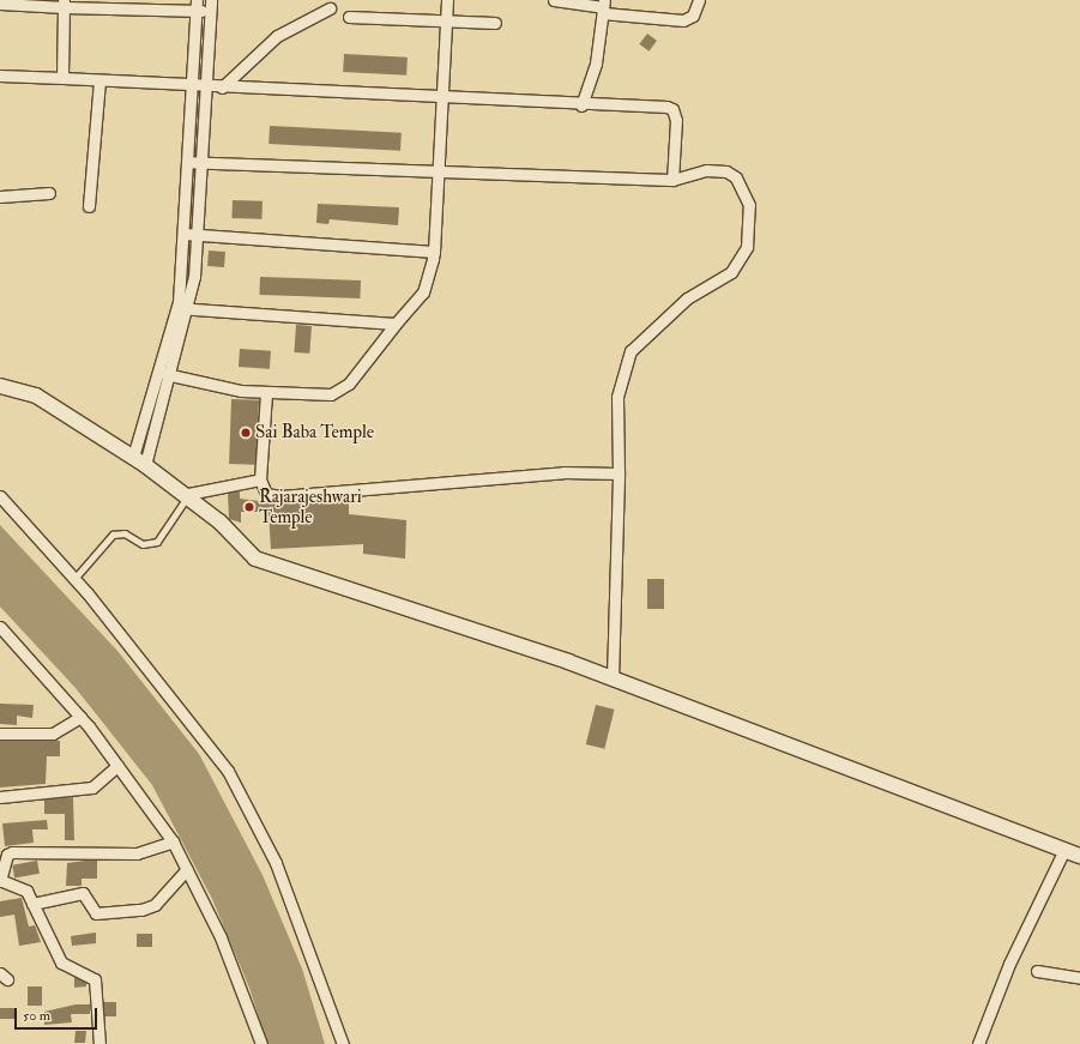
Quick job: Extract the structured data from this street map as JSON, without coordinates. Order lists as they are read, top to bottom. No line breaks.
{"places":["Sai Baba Temple","Rajarajeshwari Temple"],"scale_bar":"50 m"}
